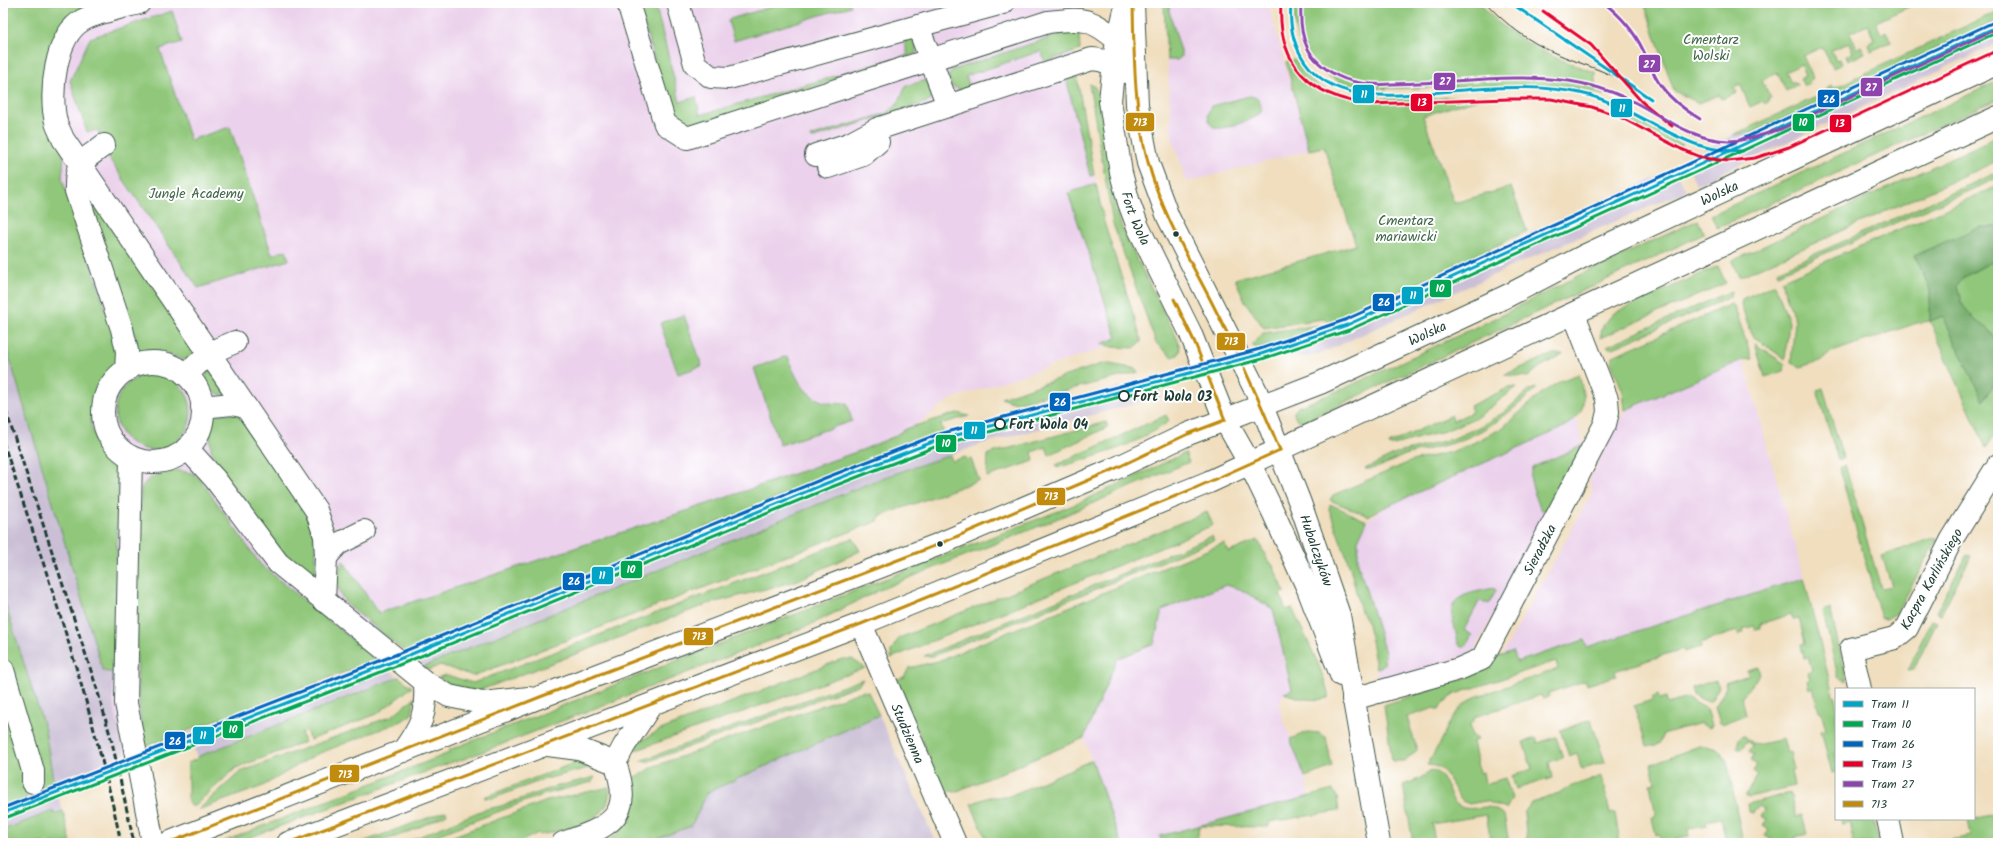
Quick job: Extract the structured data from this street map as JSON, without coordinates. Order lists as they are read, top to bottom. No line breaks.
{"streets":{"main road":["Wolska","Fort Wola","Hubalczyków","Sieradzka","Kacpra Karlińskiego","Studzienna"]},"crossings":[["Wolska","Fort Wola"],["Wolska","Hubalczyków"],["Fort Wola","Hubalczyków"],["Hubalczyków","Sieradzka"]],"parks":["Cmentarz Wolski","Jungle Academy","Cmentarz mariawicki"],"places":["Fort Wola 03","Fort Wola 04"],"lines":["tram line 11","tram line 13","tram line 27","transit line 713","tram line 26","tram line 10"],"legend":["Tram 11","Tram 10","Tram 26","Tram 13","Tram 27","713"]}
